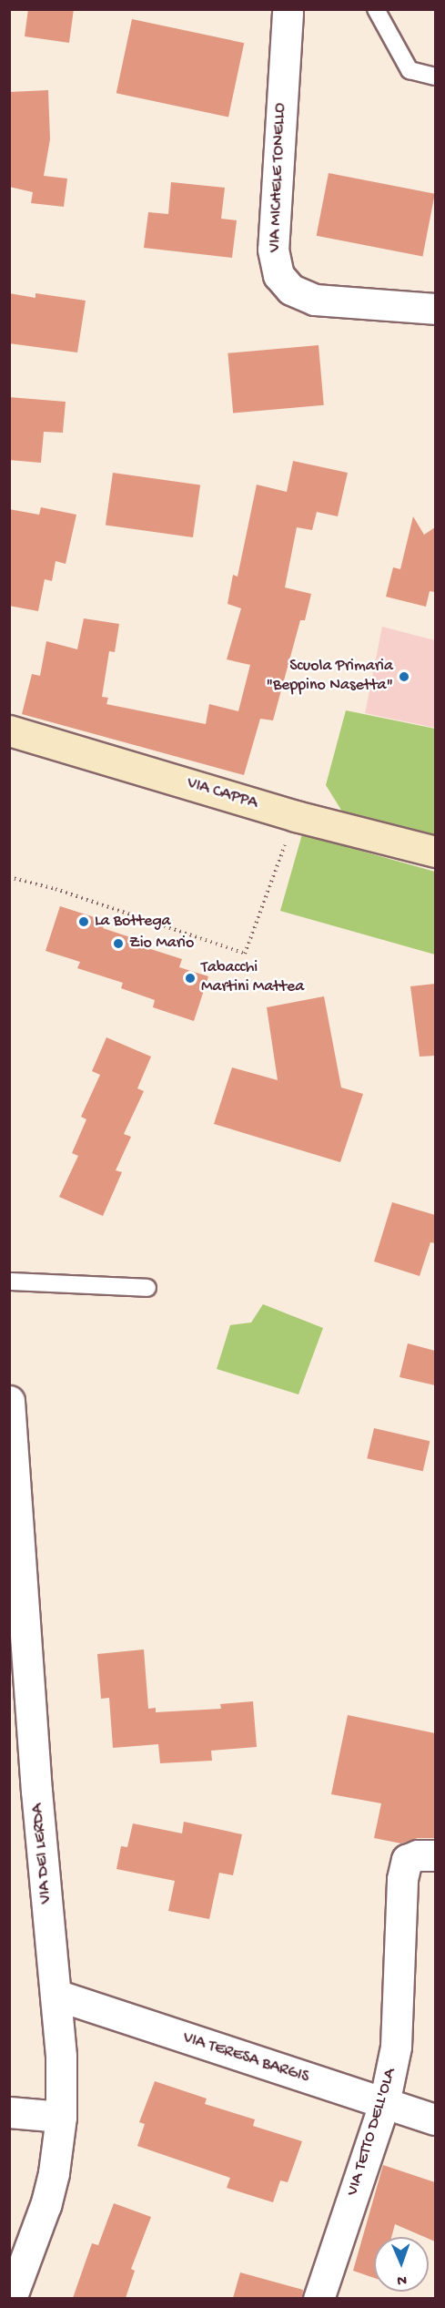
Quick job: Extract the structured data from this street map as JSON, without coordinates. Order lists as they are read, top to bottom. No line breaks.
{"streets":{"street":["VIA MICHELE TONELLO","VIA CAPPA","VIA DEI LERDA","VIA TERESA BARGIS","VIA TETTO DELL'OLA"]},"crossings":[["VIA DEI LERDA","VIA TERESA BARGIS"],["VIA TERESA BARGIS","VIA TETTO DELL'OLA"]],"places":["Scuola Primaria \"Beppino Nasetta\"","La Bottega","Zio Mario","Tabacchi Martini Mattea"],"north":"bottom"}
